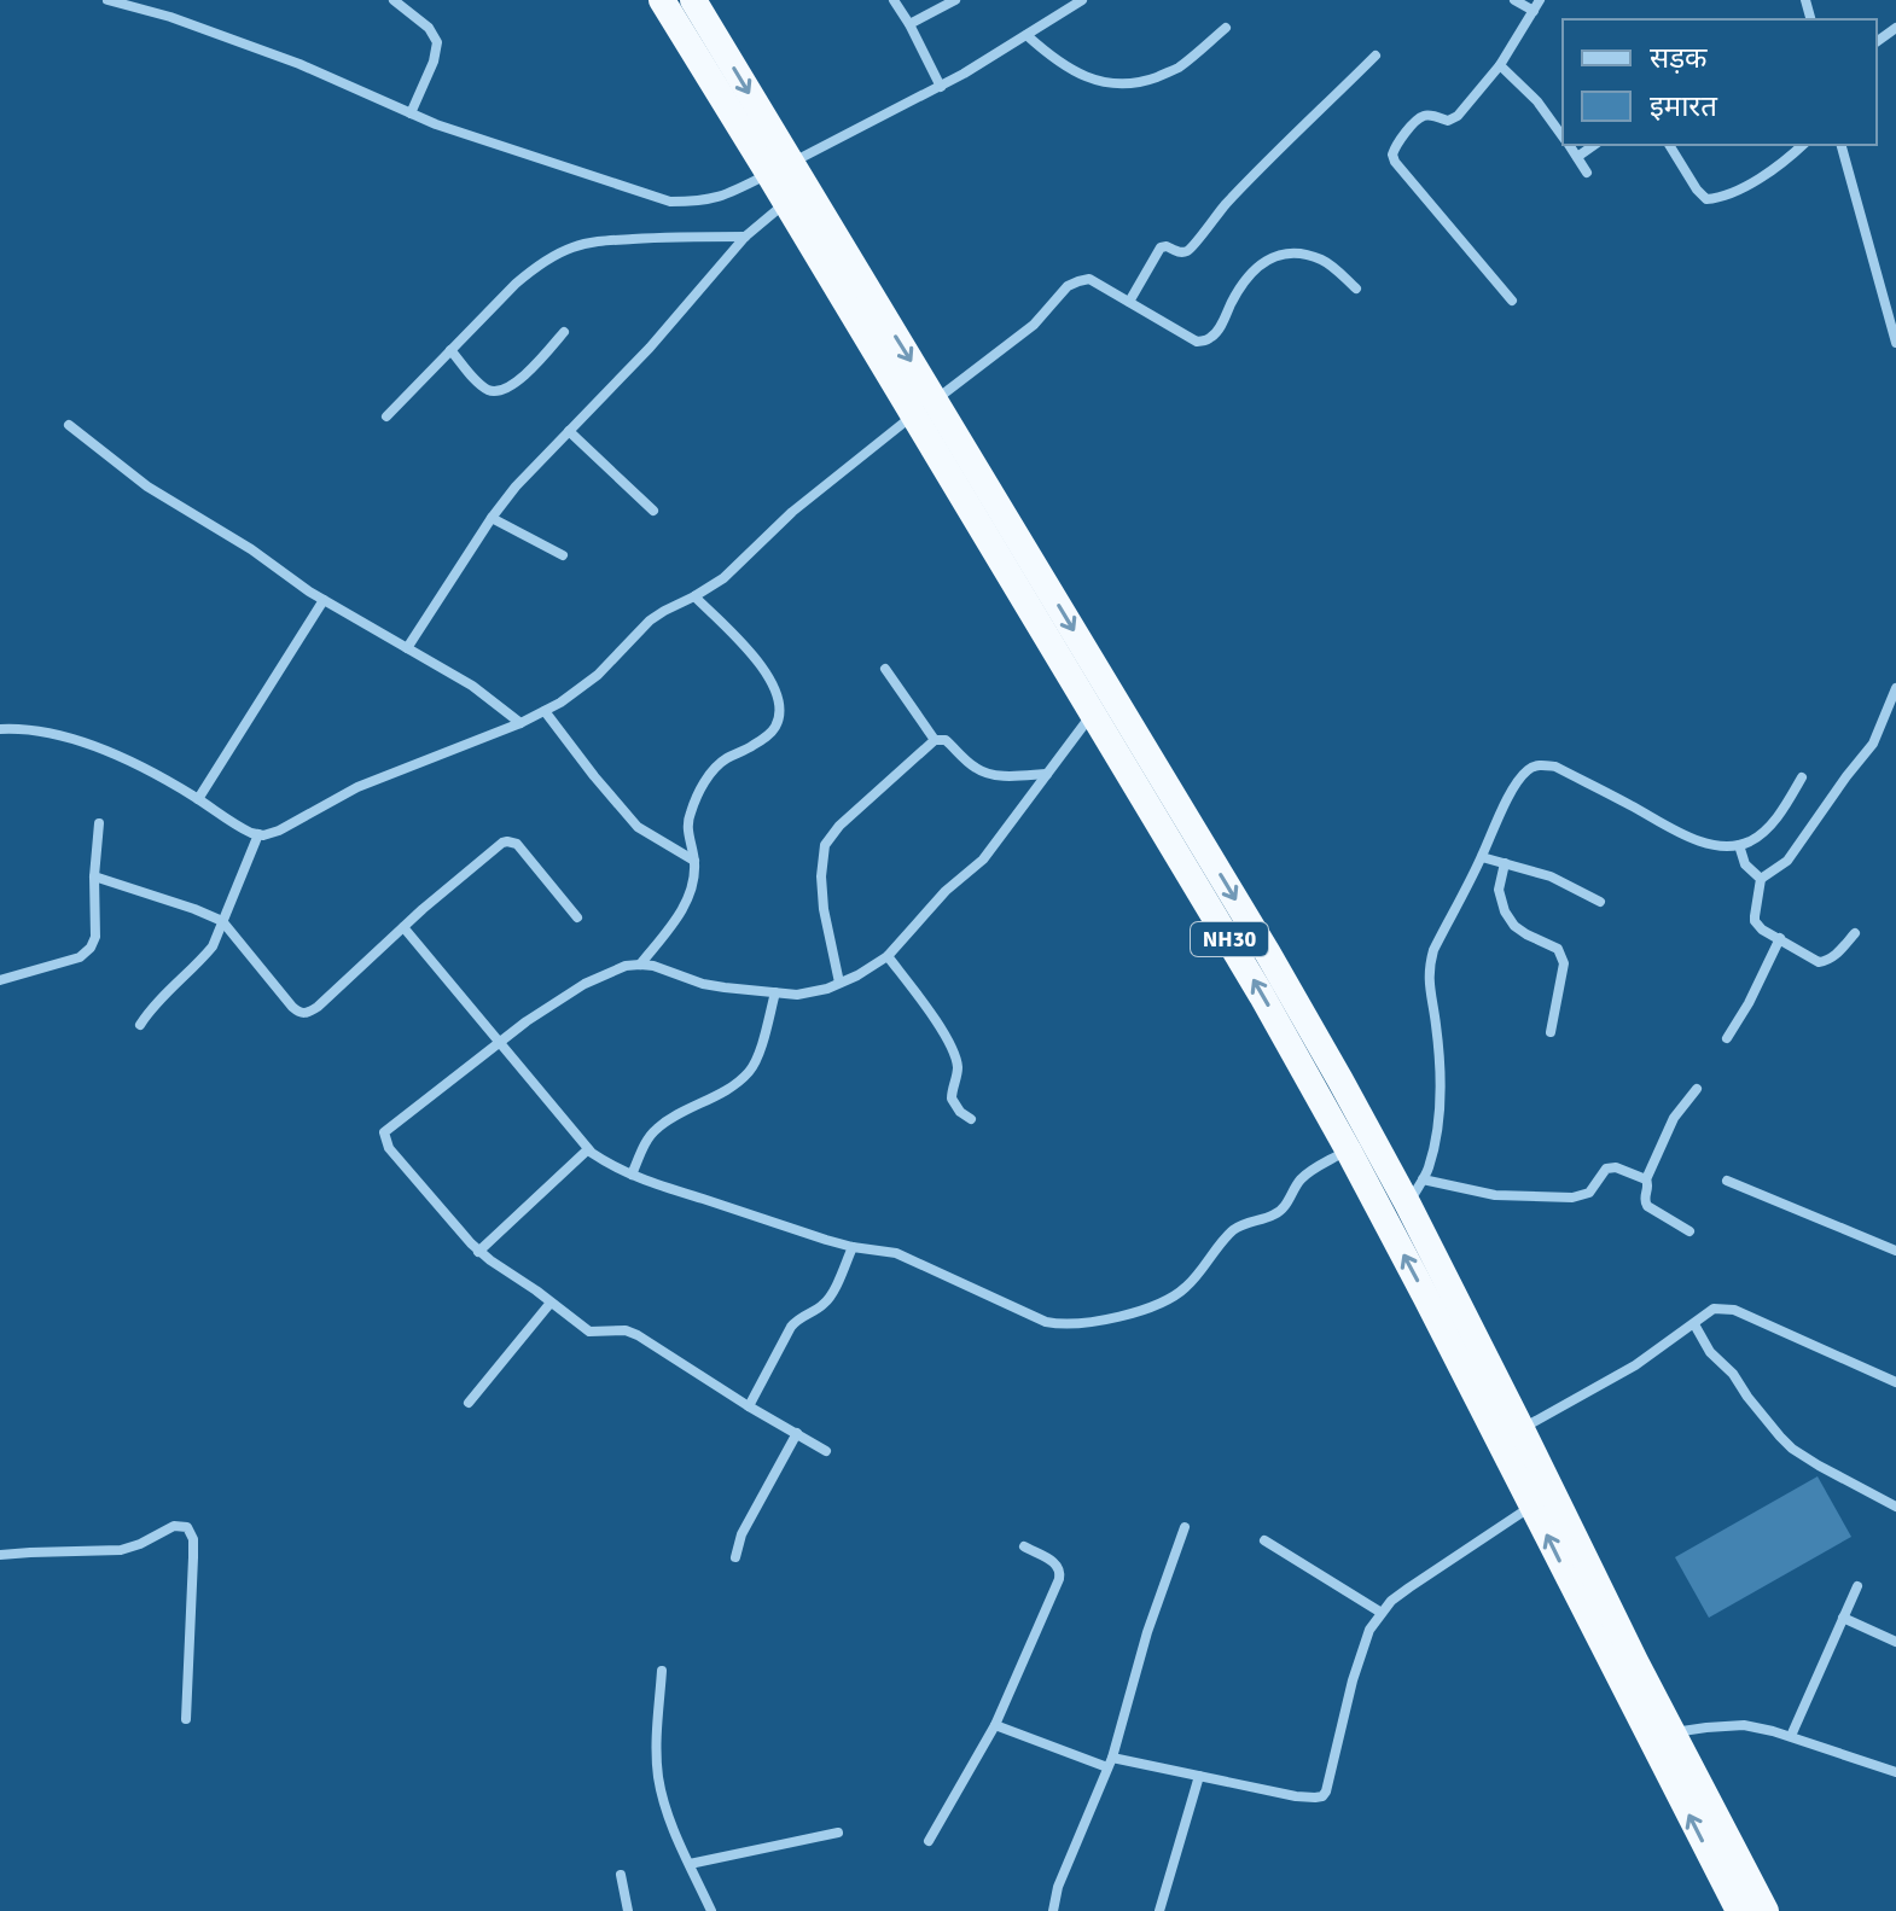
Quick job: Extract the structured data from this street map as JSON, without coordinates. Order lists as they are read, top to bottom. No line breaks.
{"streets":{"highway":["NH30"]},"legend":["सड़क","इमारत"]}
